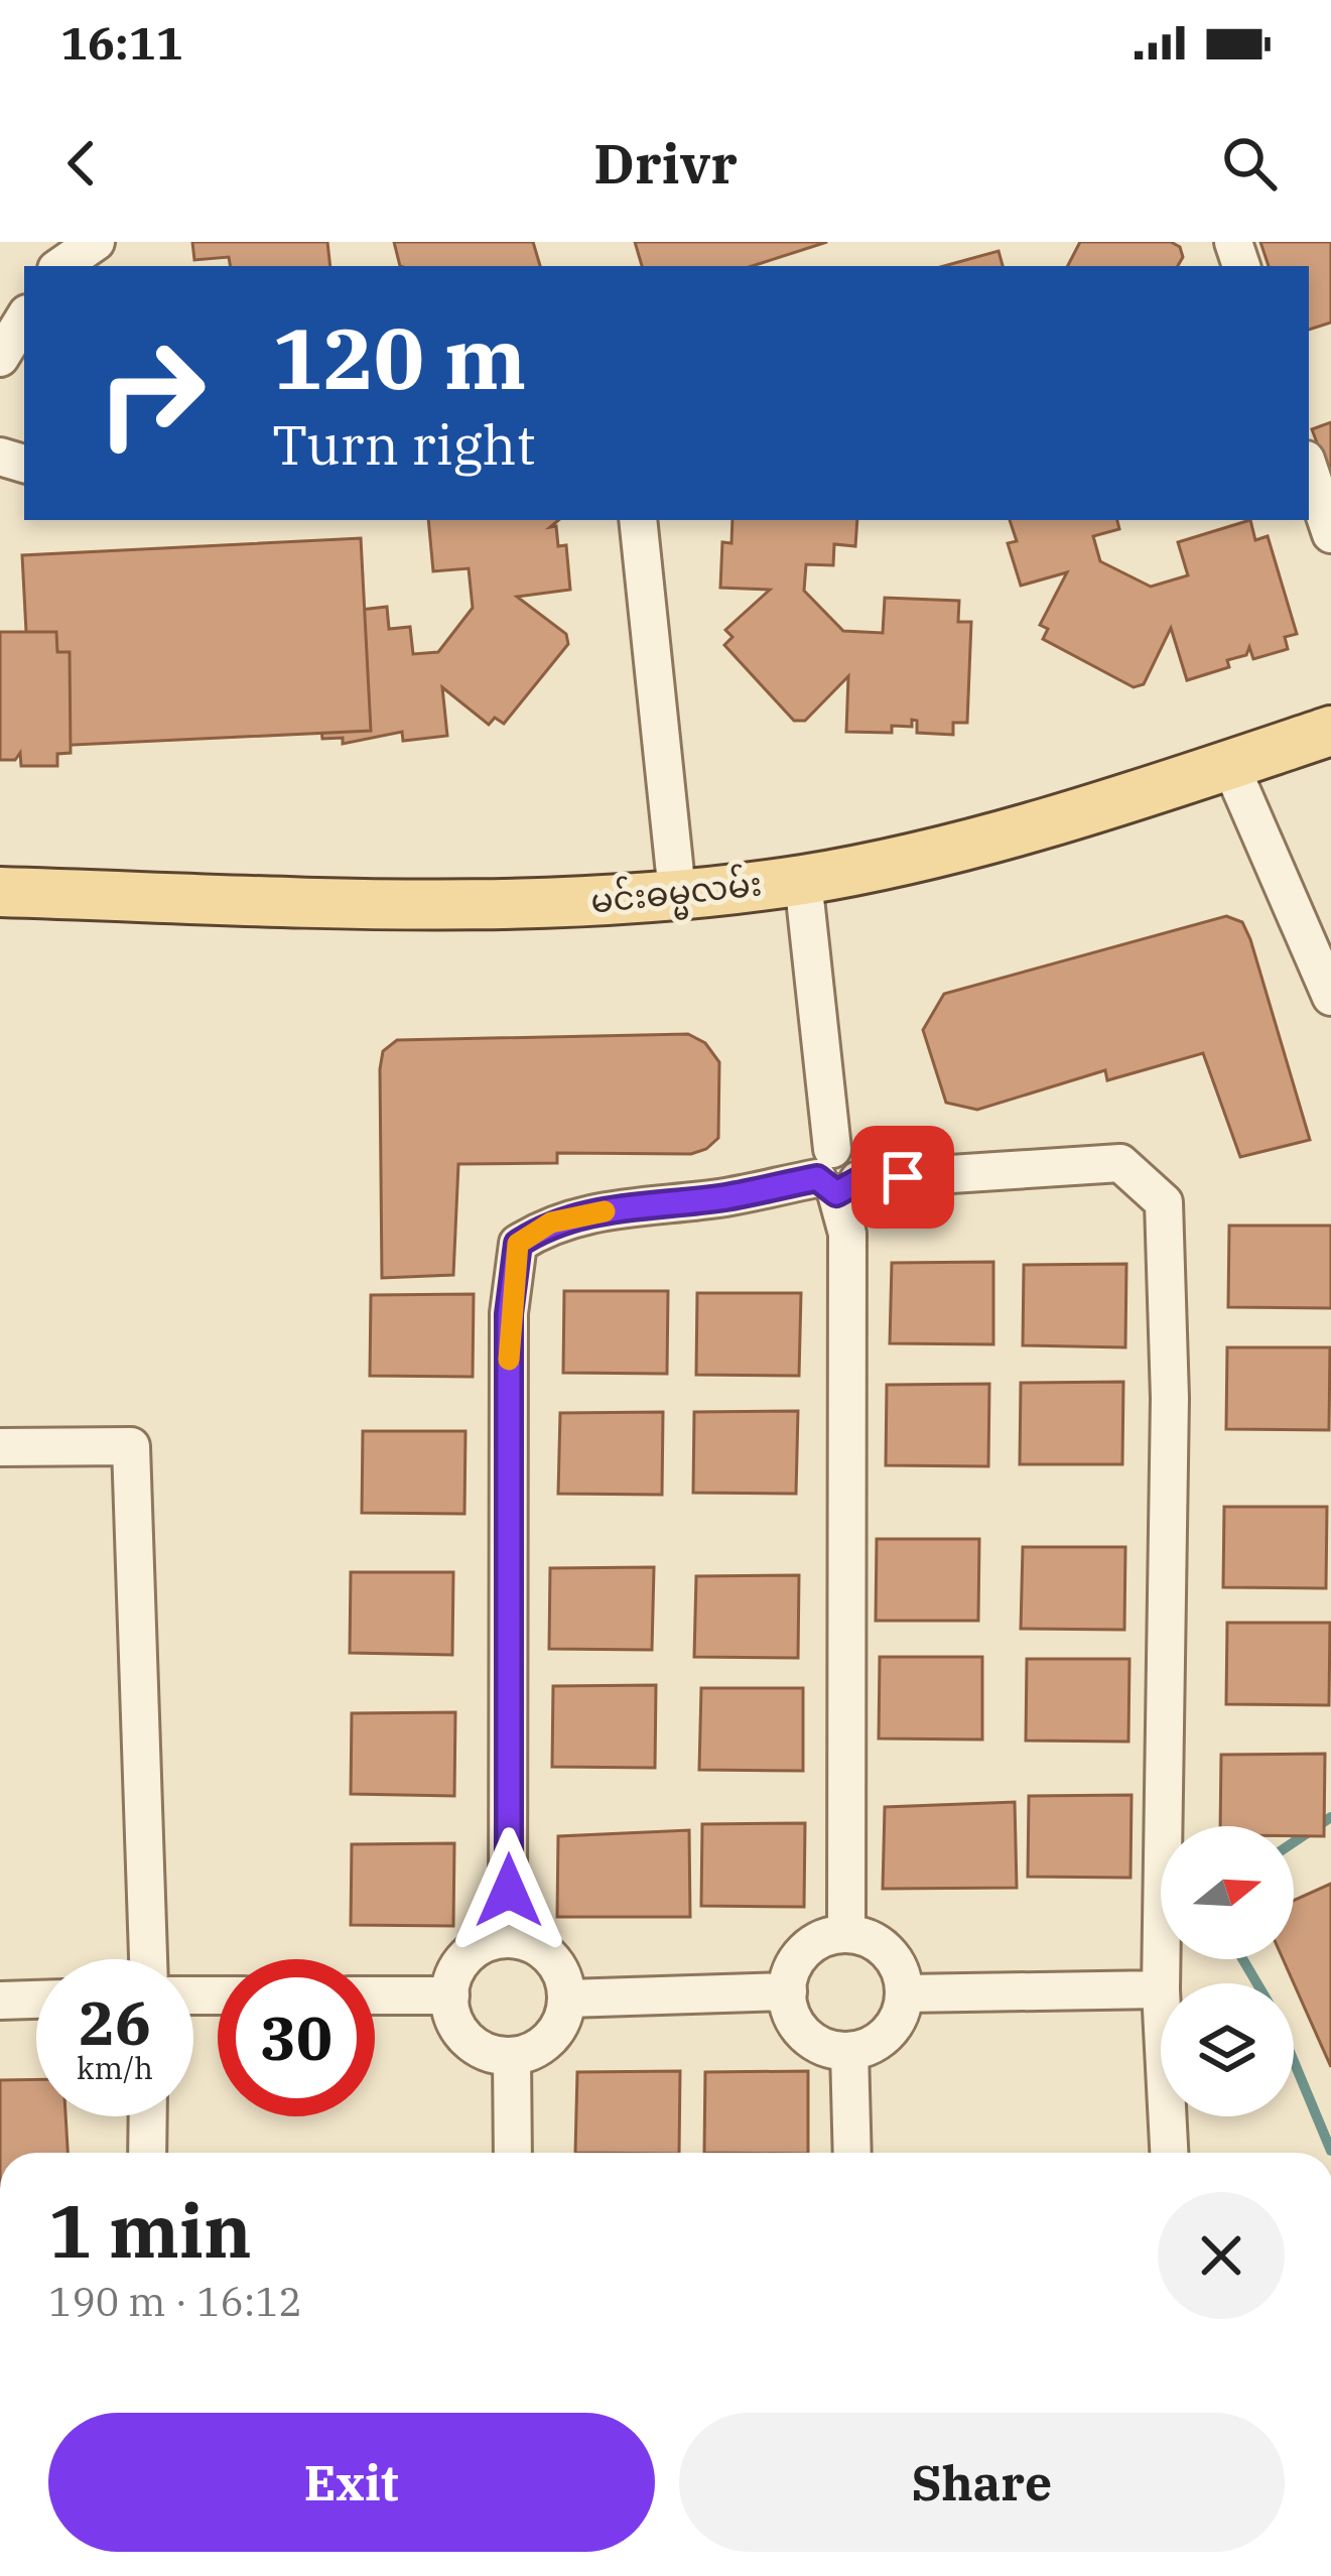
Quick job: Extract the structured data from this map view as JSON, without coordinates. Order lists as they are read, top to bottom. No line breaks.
{"streets":{"main road":["မင်းဓမ္မလမ်း"]},"north":"right","page":{"status":"16:11","header":"Drivr","turn":["120 m","Turn right"],"speed":"26 km/h","limit":"30","heading":["1 min","190 m · 16:12"],"buttons":["Exit","Share"]}}
